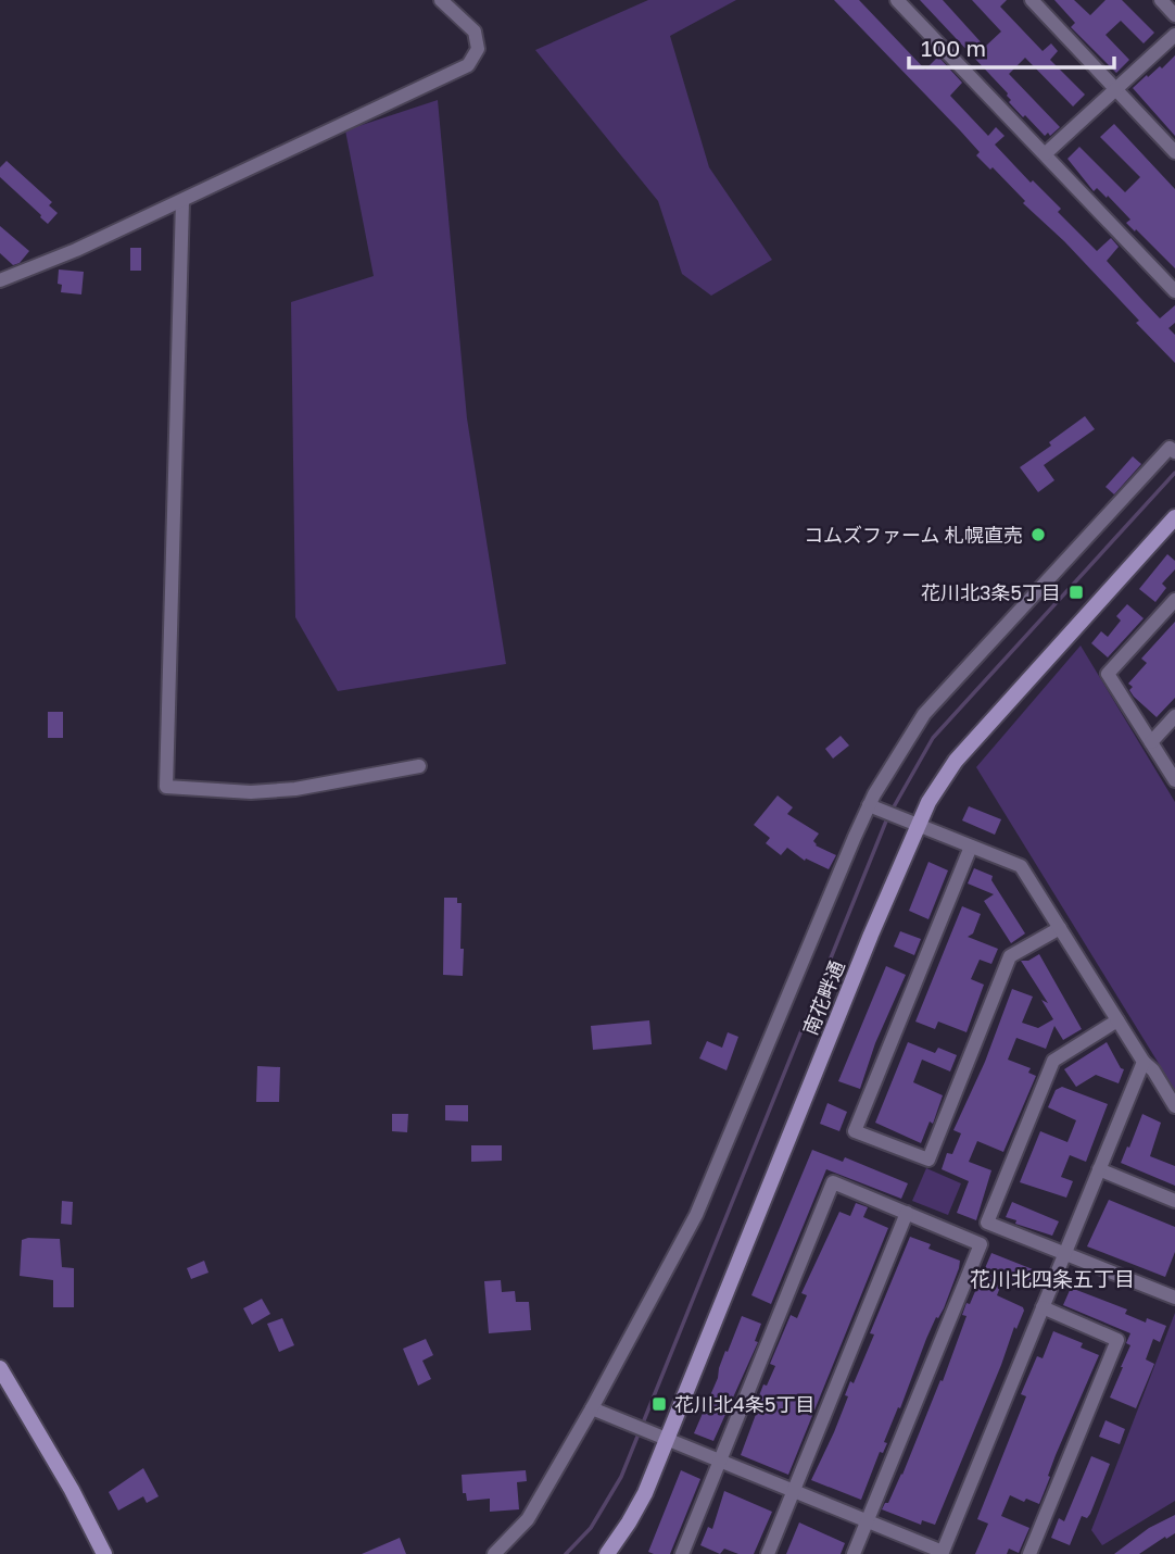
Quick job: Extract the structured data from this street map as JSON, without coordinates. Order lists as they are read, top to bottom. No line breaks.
{"streets":{"street":["南花畔通"]},"districts":["花川北四条五丁目"],"places":{"other":["コムズファーム 札幌直売"],"transit":["花川北3条5丁目","花川北4条5丁目"]},"scale_bar":"100 m"}
